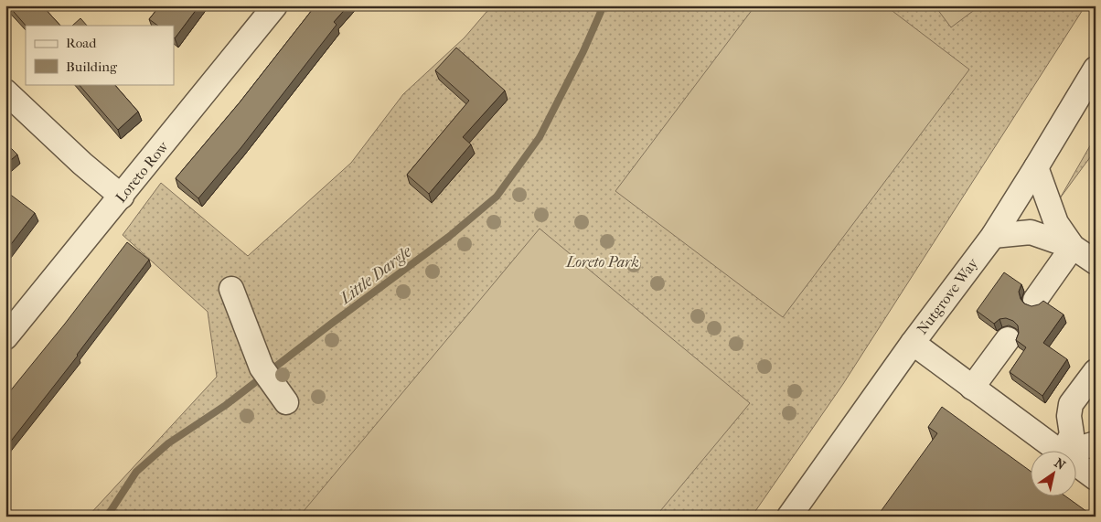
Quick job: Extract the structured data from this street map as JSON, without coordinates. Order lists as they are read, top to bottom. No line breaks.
{"streets":{"street":["Loreto Row","Nutgrove Way"]},"water":["Little Dargle"],"parks":["Loreto Park"],"legend":["Road","Building"],"north":"top right"}
